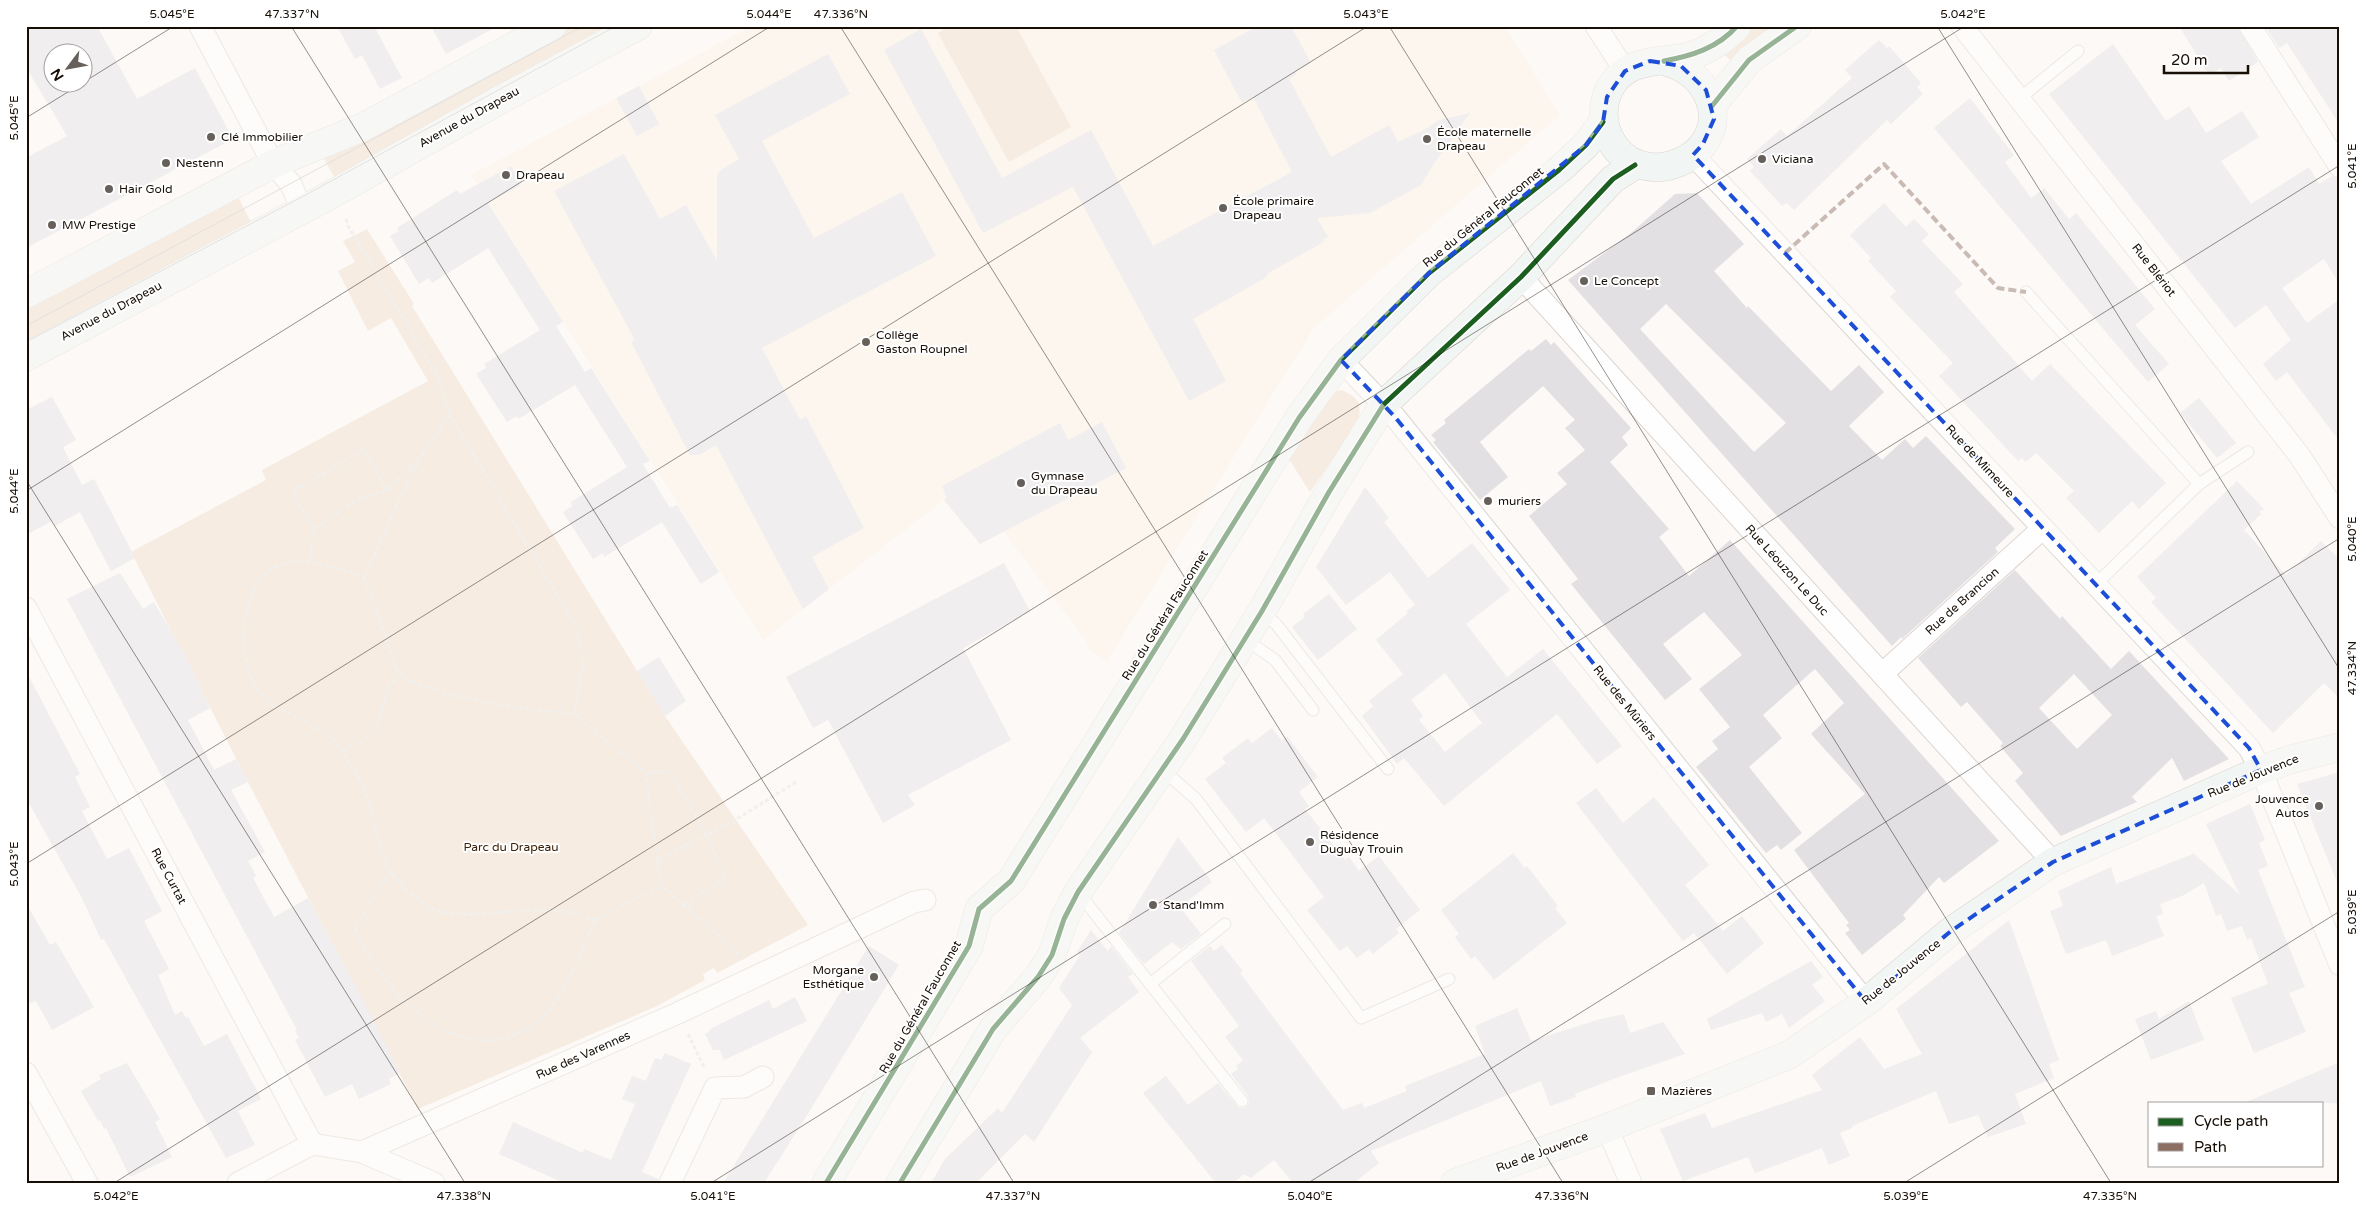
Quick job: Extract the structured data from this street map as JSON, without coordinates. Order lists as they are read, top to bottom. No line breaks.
{"streets":{"main road":["Avenue du Drapeau","Rue du Général Fauconnet","Rue de Jouvence"],"street":["Rue Blériot","Rue de Mimeure","Rue Léouzon Le Duc","Rue de Brancion","Rue des Mûriers","Rue Curtat","Rue des Varennes"]},"crossings":[["Rue du Général Fauconnet","Rue de Mimeure"],["Rue de Mimeure","Rue de Brancion"],["Rue de Mimeure","Rue de Jouvence"],["Rue Léouzon Le Duc","Rue de Brancion"],["Rue Léouzon Le Duc","Rue de Jouvence"],["Rue des Mûriers","Rue de Jouvence"]],"parks":["Parc du Drapeau"],"places":{"other":["Clé Immobilier","École maternelle Drapeau","Viciana","Nestenn","Drapeau","Hair Gold","École primaire Drapeau","MW Prestige","Le Concept","Collège Gaston Roupnel","Gymnase du Drapeau","muriers","Jouvence Autos","Résidence Duguay Trouin","Stand'Imm","Morgane Esthétique"],"transit":["Mazières"]},"legend":["Cycle path","Path"],"scale_bar":"20 m","north":"bottom left","coordinates":["5.045°E","47.337°N","5.044°E","47.336°N","5.043°E","5.042°E","5.041°E","5.040°E","47.334°N","5.039°E","47.338°N","47.335°N"]}
